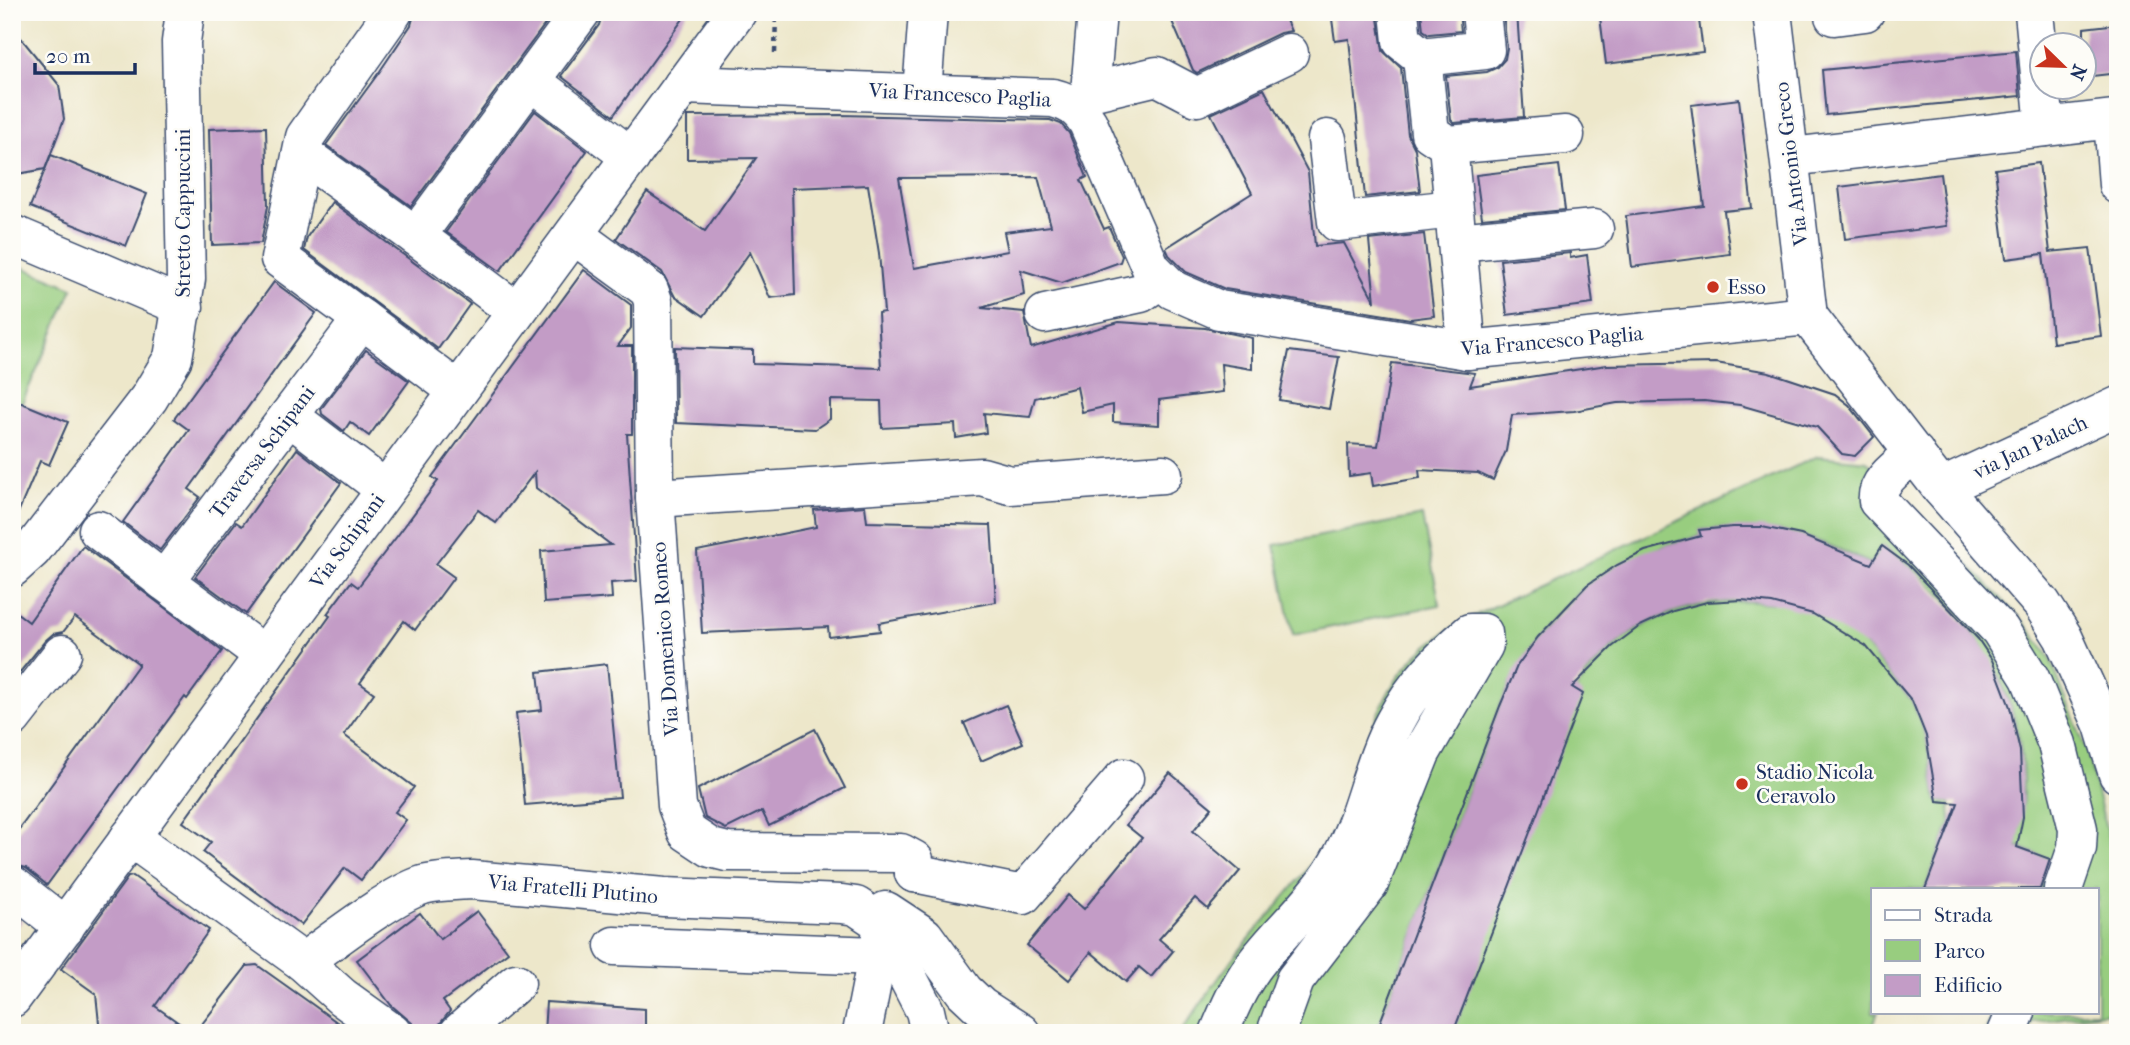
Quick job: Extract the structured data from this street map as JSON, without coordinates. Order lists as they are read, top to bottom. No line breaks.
{"streets":{"street":["Via Francesco Paglia","Via Antonio Greco","Stretto Cappuccini","via Jan Palach","Traversa Schipani","Via Schipani","Via Domenico Romeo","Via Fratelli Plutino"]},"crossings":[["Via Francesco Paglia","Via Antonio Greco"],["Via Francesco Paglia","Via Schipani"],["Via Schipani","Via Domenico Romeo"]],"places":["Esso","Stadio Nicola Ceravolo"],"legend":["Strada","Parco","Edificio"],"scale_bar":"20 m","north":"bottom right"}
